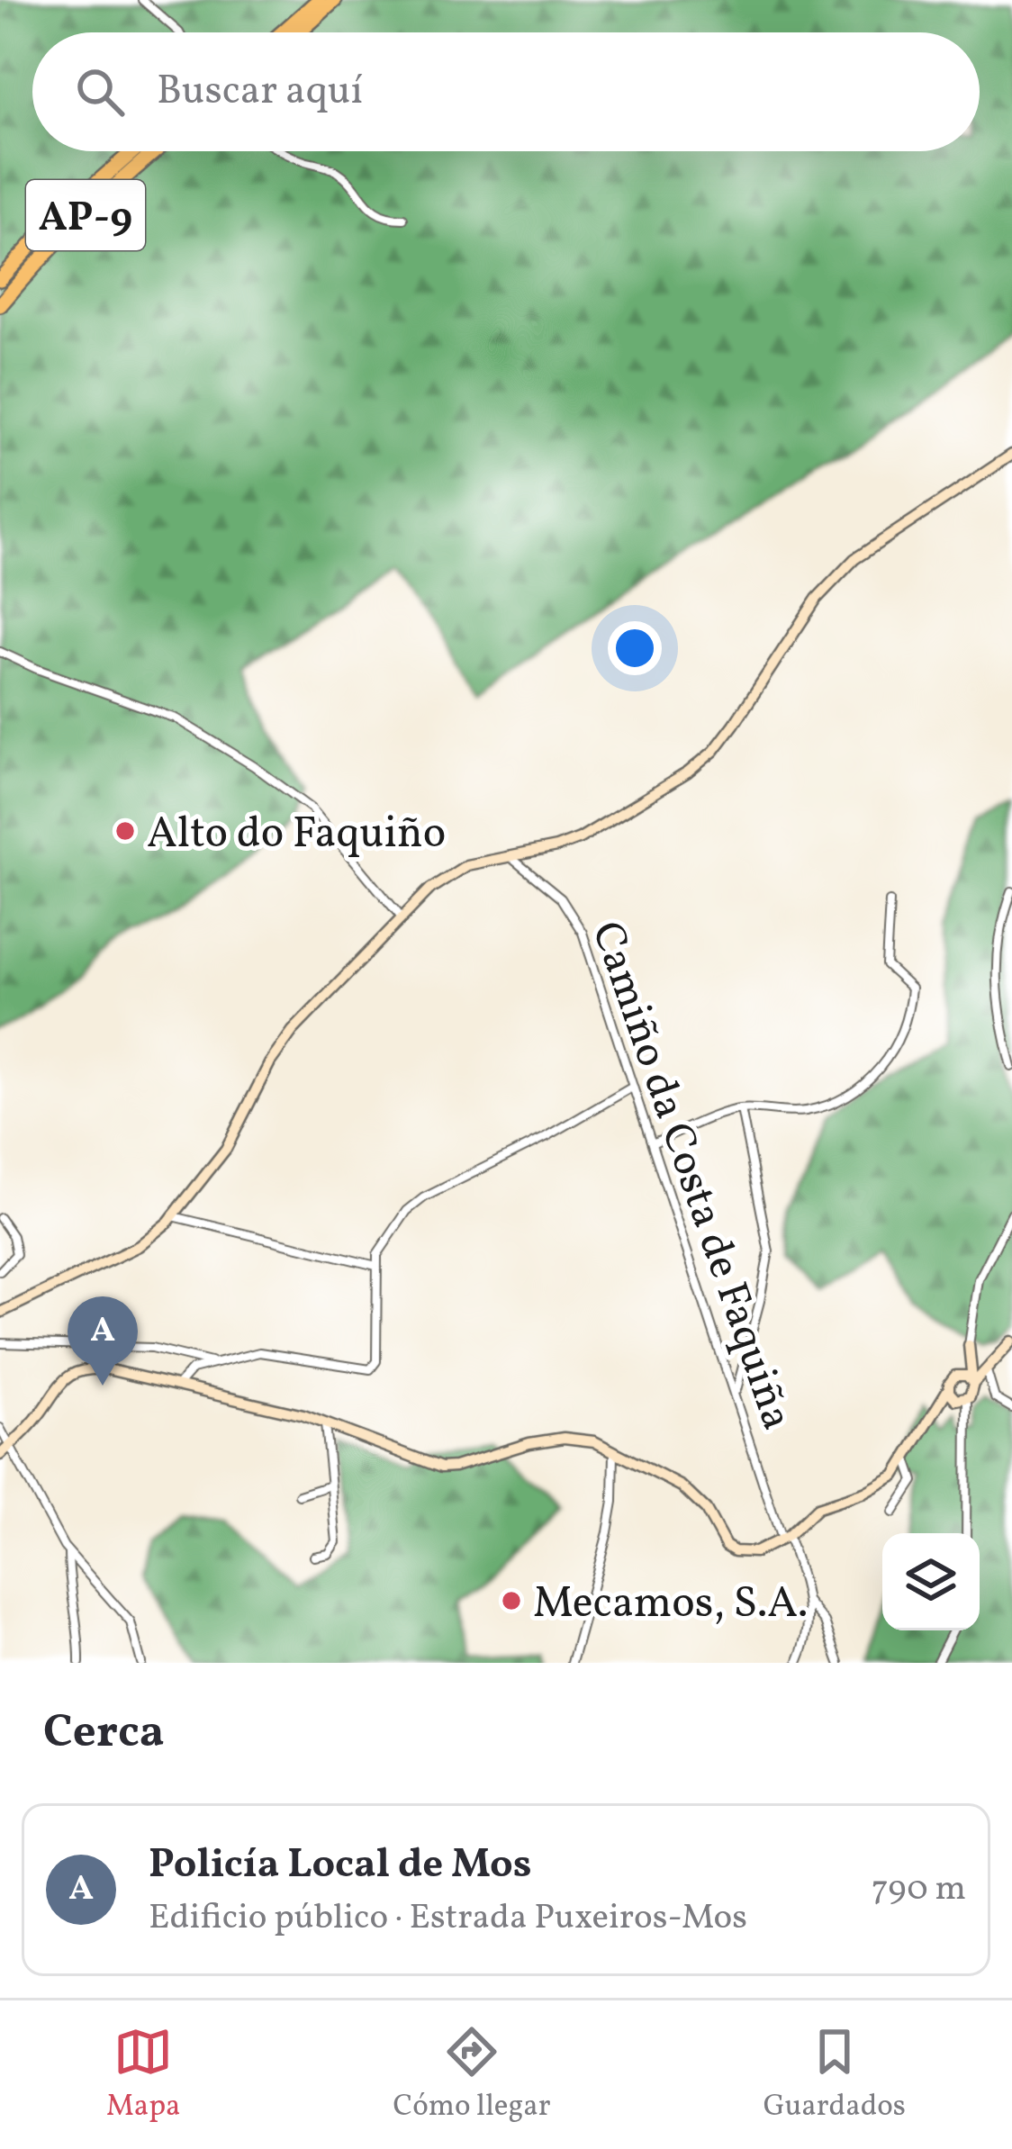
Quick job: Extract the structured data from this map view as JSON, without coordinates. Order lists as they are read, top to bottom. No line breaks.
{"streets":{"highway":["AP-9"],"street":["Camiño da Costa de Faquiña"]},"places":["Alto do Faquiño","Mecamos, S.A."],"page":{"search":"Buscar aquí","pins":"A","heading":"Cerca","list":[{"mark":"A","name":"Policía Local de Mos","note":"Edificio público · Estrada Puxeiros-Mos","value":"790 m"}],"nav":["Mapa","Cómo llegar","Guardados"]}}
